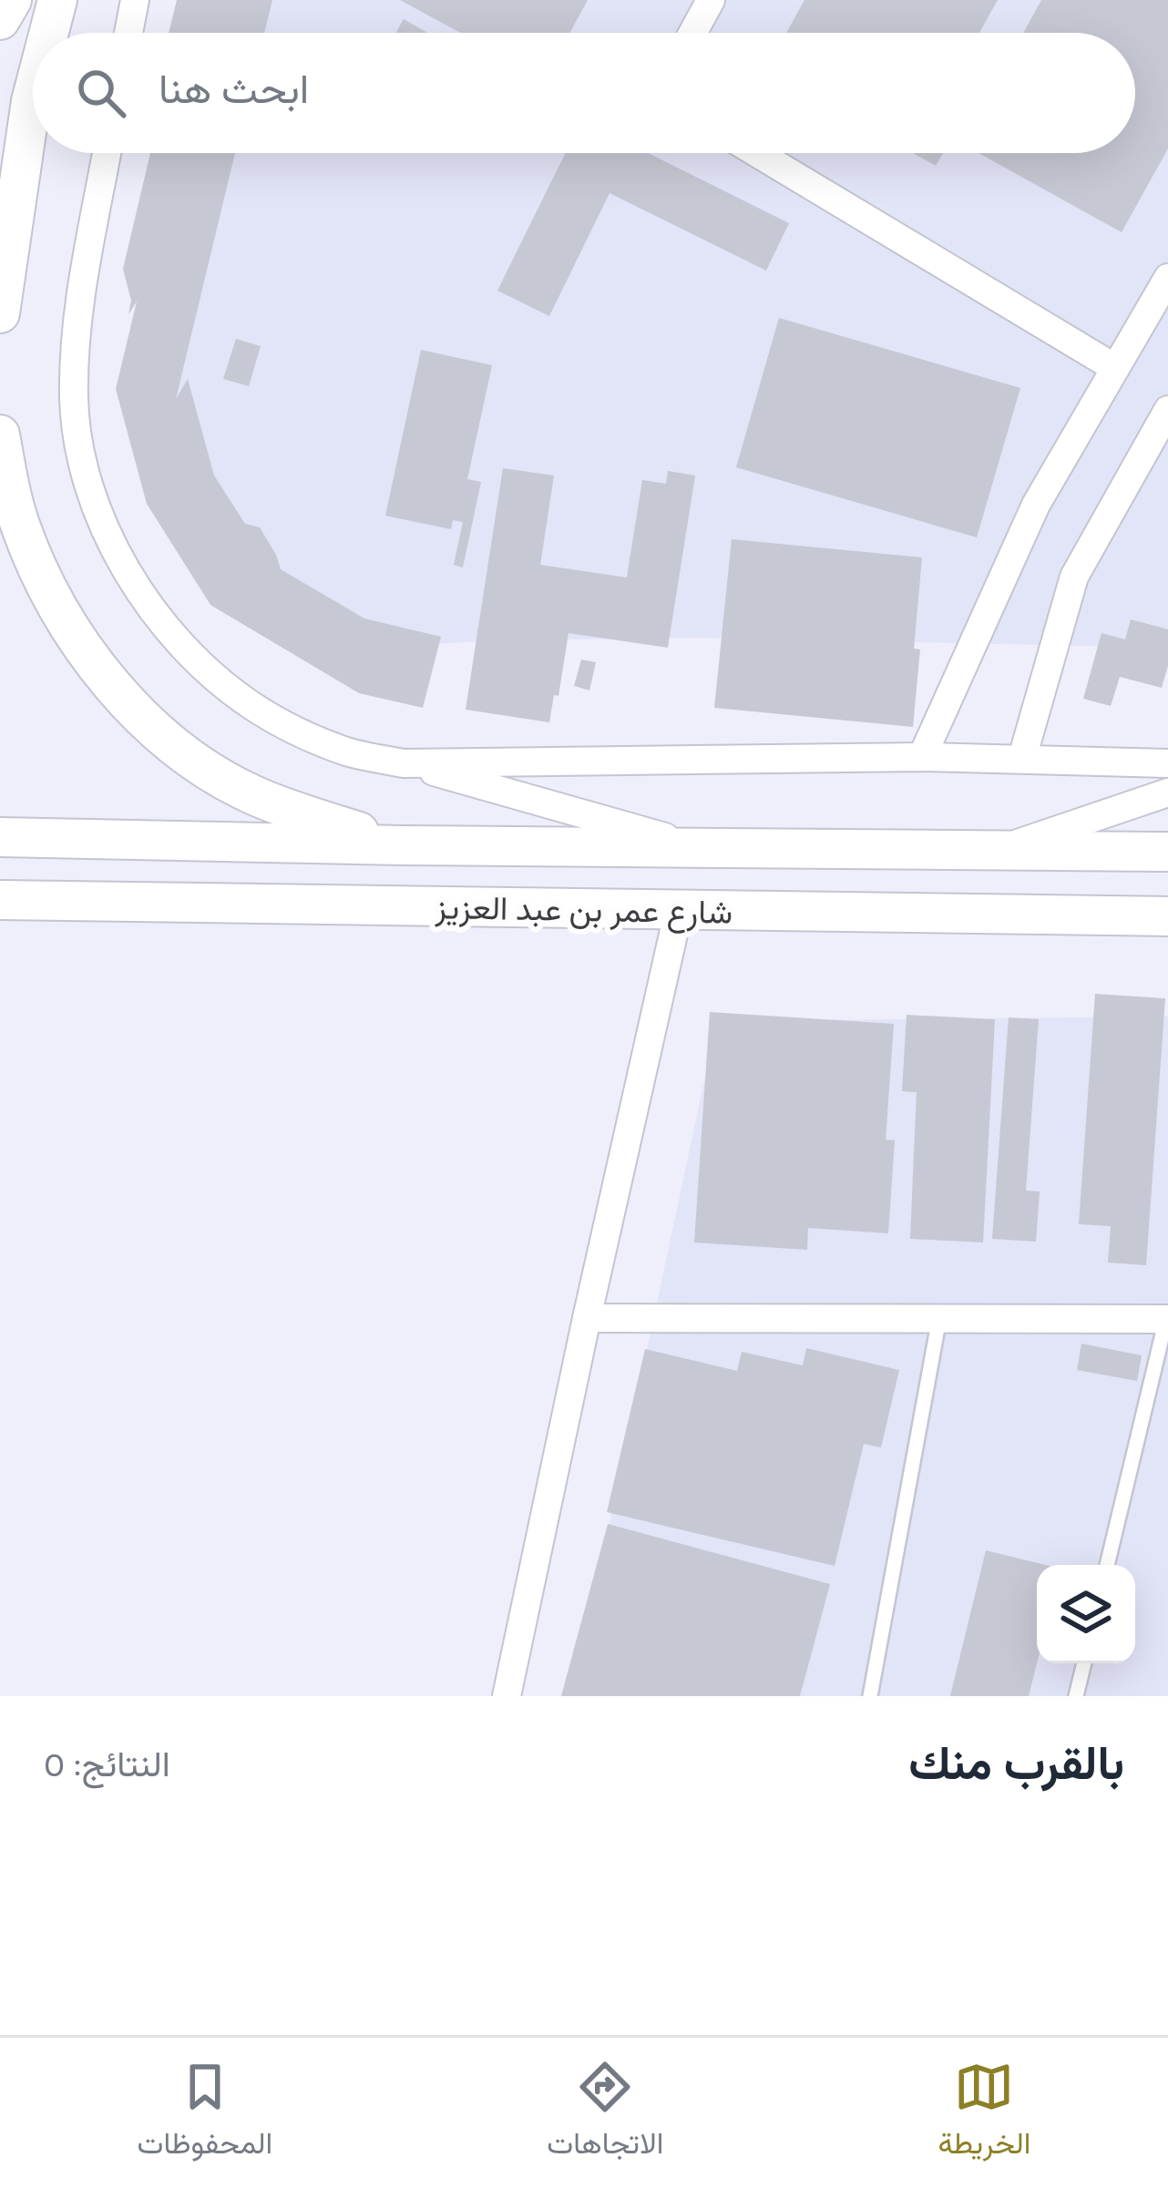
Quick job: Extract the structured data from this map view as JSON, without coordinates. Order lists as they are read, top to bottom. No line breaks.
{"streets":{"main road":["شارع عمر بن عبد العزيز"]},"page":{"search":"ابحث هنا","heading":["بالقرب منك","النتائج: 0"],"nav":["الخريطة","الاتجاهات","المحفوظات"]}}
